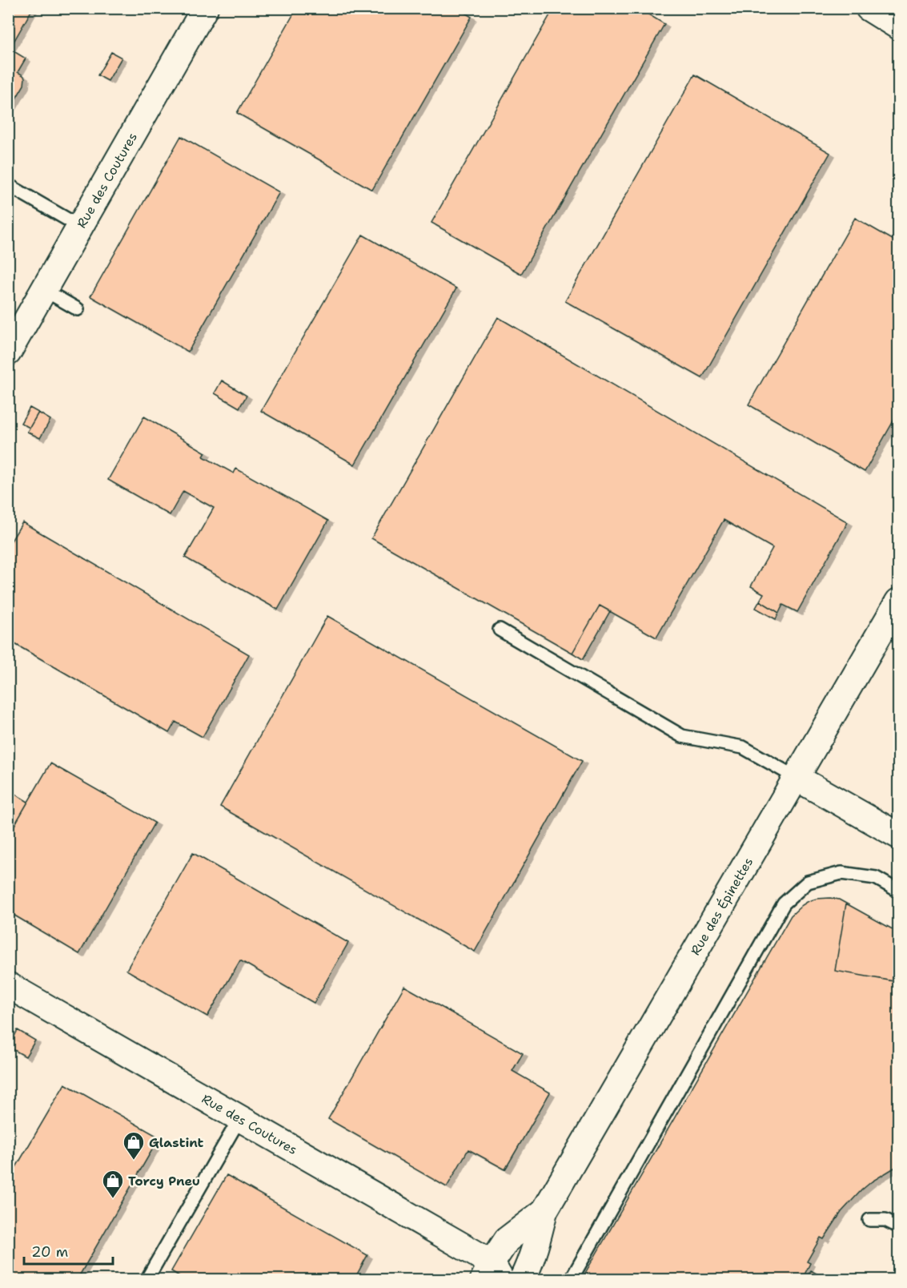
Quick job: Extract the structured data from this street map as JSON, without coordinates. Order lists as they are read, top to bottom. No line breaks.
{"streets":{"street":["Rue des Coutures","Rue des Épinettes"]},"crossings":[["Rue des Coutures","Rue des Épinettes"]],"places":{"shop":["Glastint","Torcy Pneu"]},"scale_bar":"20 m"}
